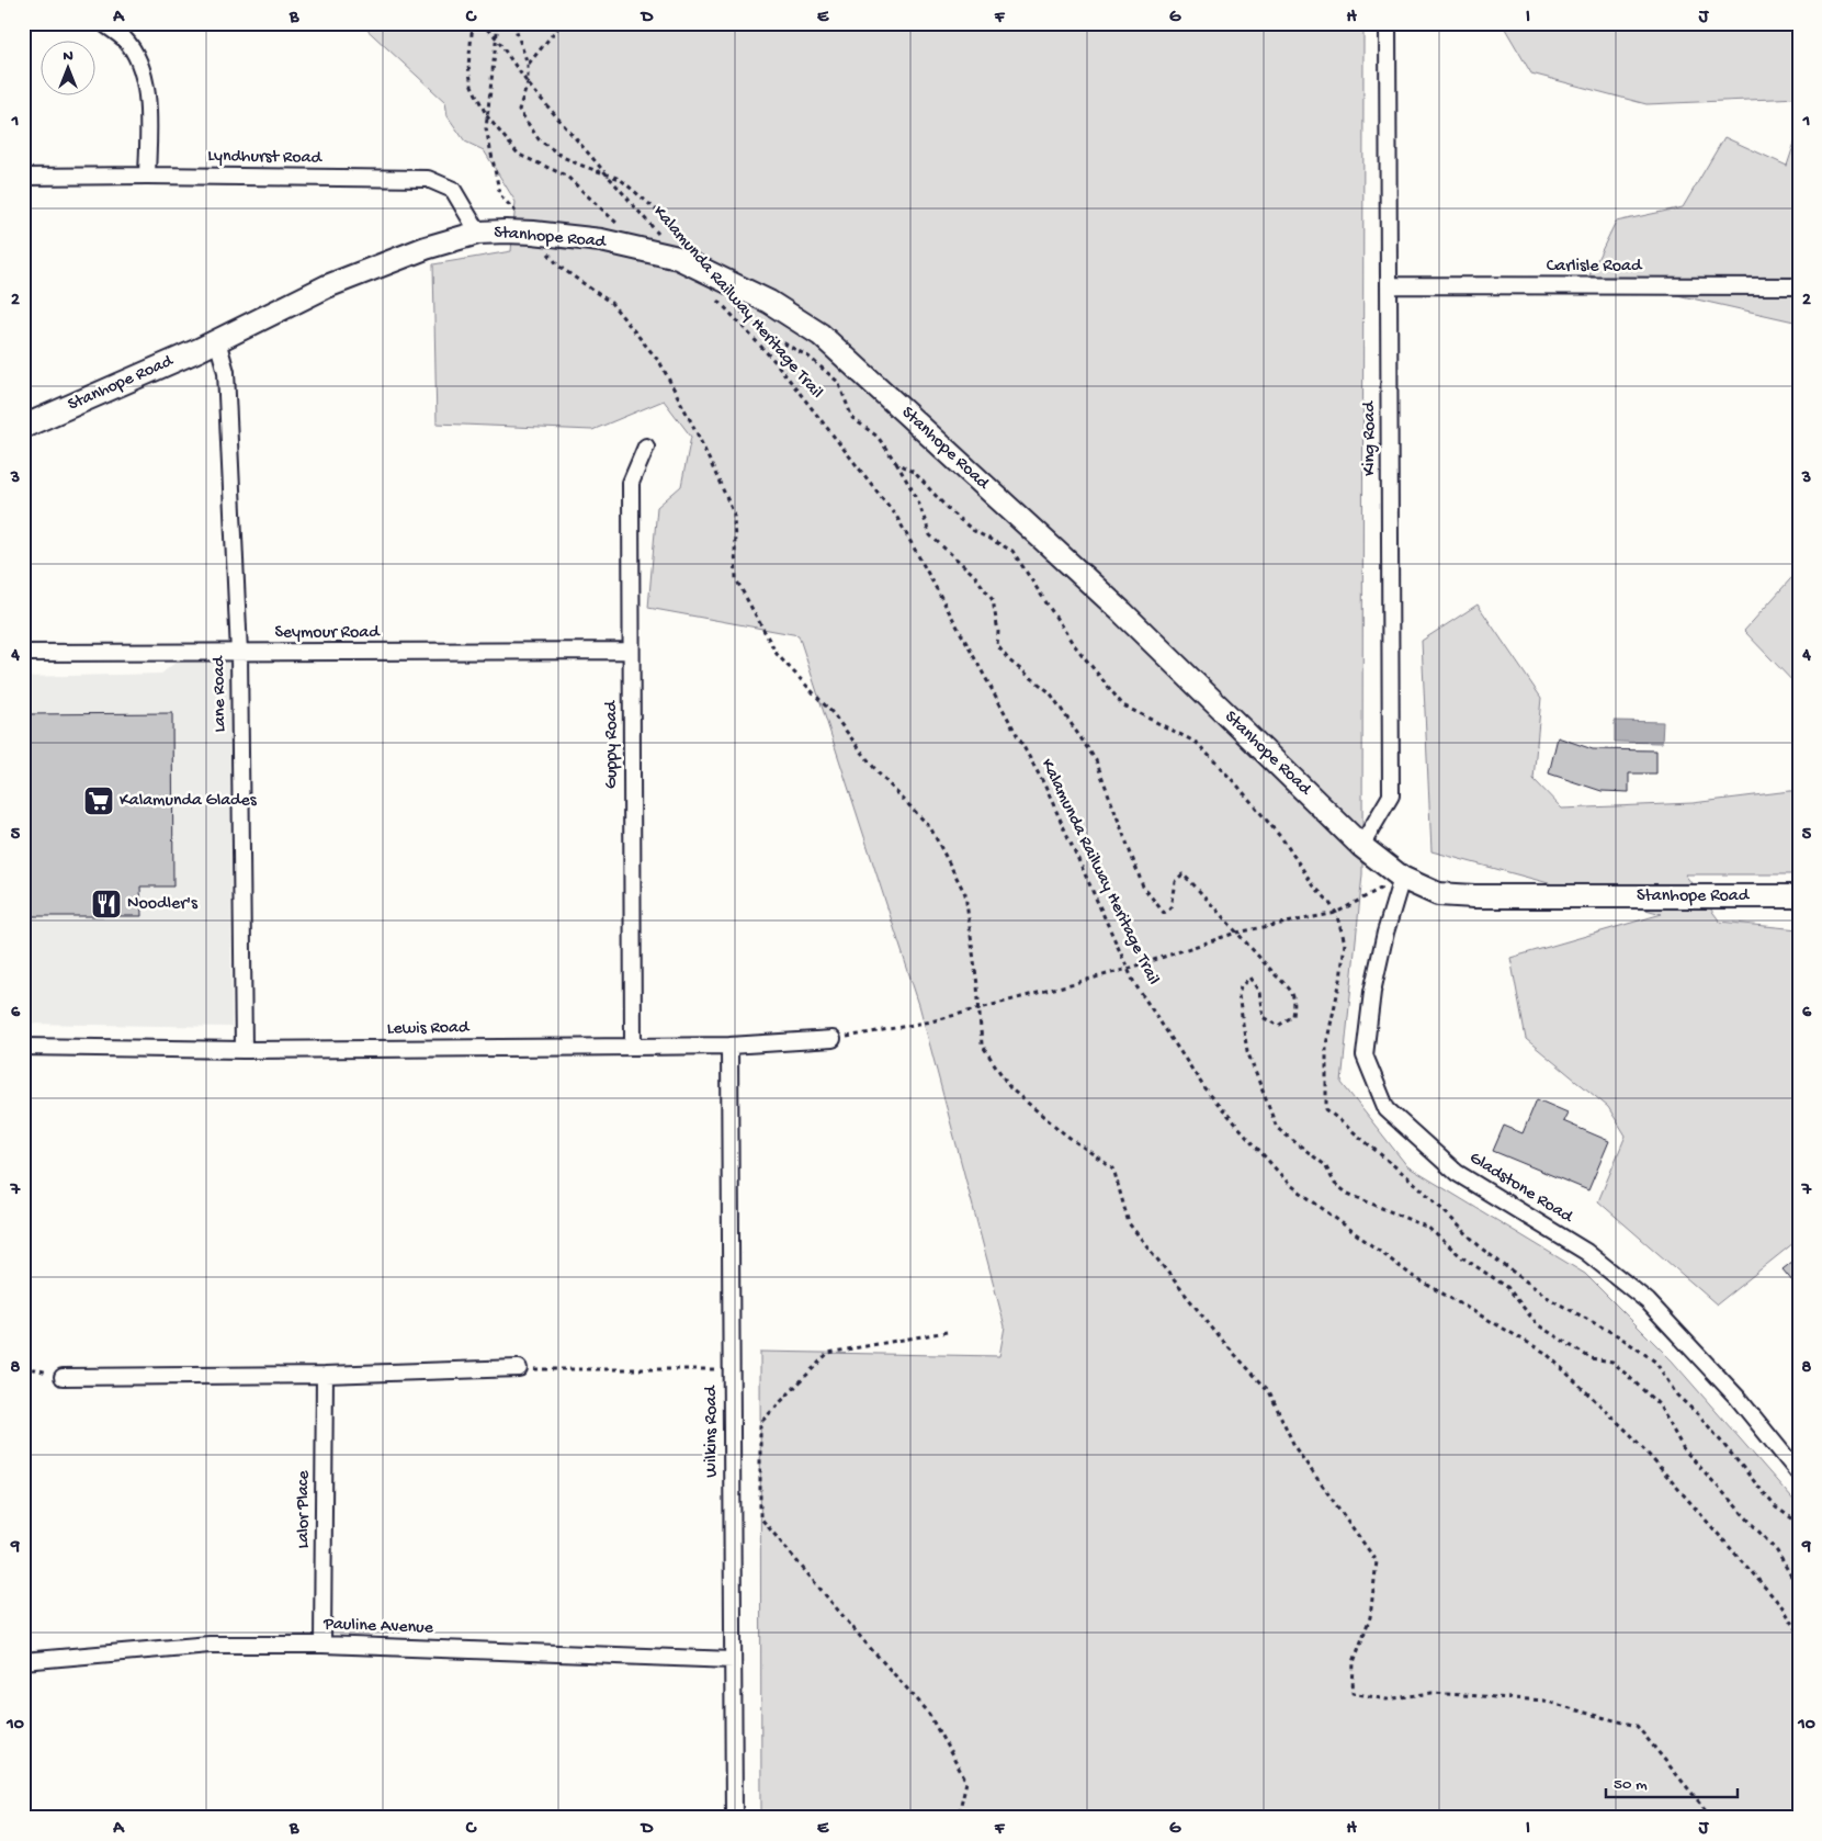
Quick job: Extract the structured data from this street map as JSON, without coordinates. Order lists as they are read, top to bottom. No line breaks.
{"streets":{"street":["Lyndhurst Road","Stanhope Road","Carlisle Road","King Road","Seymour Road","Lane Road","Guppy Road","Lewis Road","Gladstone Road","Wilkins Road","Lalor Place","Pauline Avenue"],"path":["Kalamunda Railway Heritage Trail"]},"crossings":[["Lyndhurst Road","Stanhope Road"],["Stanhope Road","Kalamunda Railway Heritage Trail"],["Stanhope Road","King Road"],["Stanhope Road","Lane Road"],["Stanhope Road","Gladstone Road"],["Carlisle Road","King Road"],["Seymour Road","Lane Road"],["Seymour Road","Guppy Road"],["Lane Road","Lewis Road"],["Guppy Road","Lewis Road"],["Lewis Road","Wilkins Road"],["Wilkins Road","Pauline Avenue"],["Lalor Place","Pauline Avenue"]],"places":{"supermarket":["Kalamunda Glades"],"restaurant":["Noodler's"]},"scale_bar":"50 m","north":"top","grid":{"columns":["A","B","C","D","E","F","G","H","I","J"],"rows":["1","2","3","4","5","6","7","8","9","10"]}}
